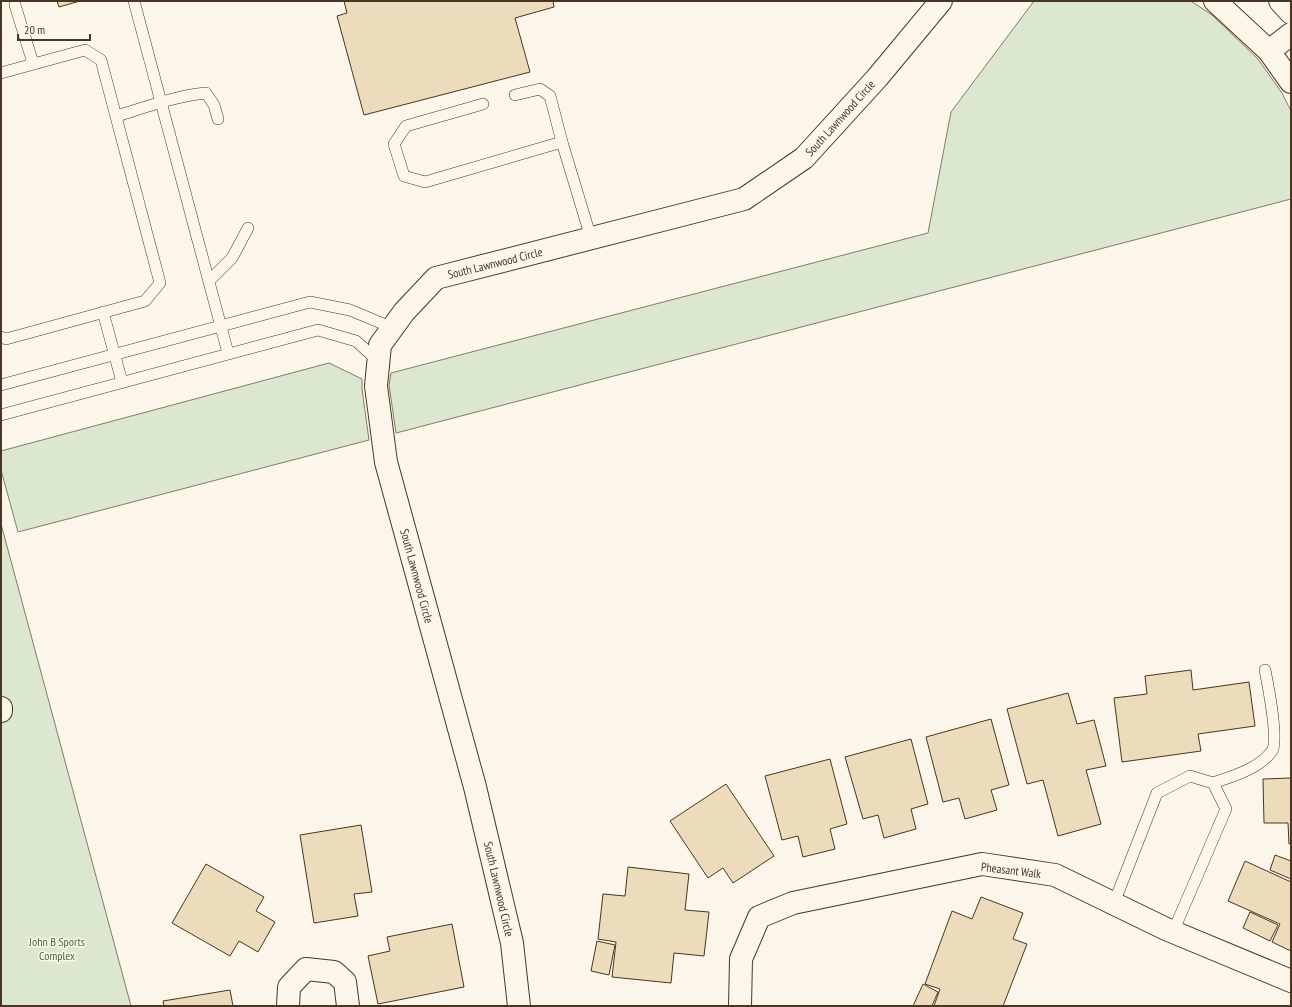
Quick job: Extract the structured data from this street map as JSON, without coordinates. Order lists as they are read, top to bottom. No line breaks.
{"streets":{"street":["South Lawnwood Circle","Pheasant Walk"]},"parks":["John B Sports Complex"],"scale_bar":"20 m"}
